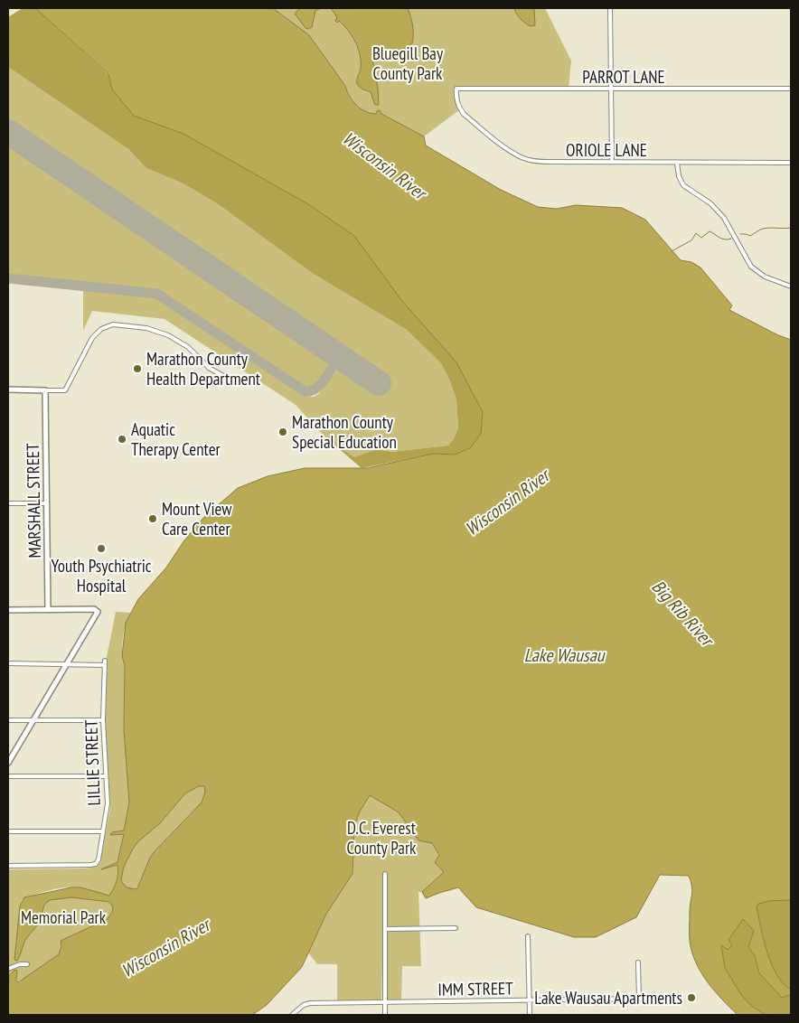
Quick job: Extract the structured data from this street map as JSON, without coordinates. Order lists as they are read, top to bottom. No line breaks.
{"streets":{"street":["PARROT LANE","ORIOLE LANE","MARSHALL STREET","LILLIE STREET","IMM STREET"]},"crossings":[["PARROT LANE","ORIOLE LANE"]],"water":["Wisconsin River","Big Rib River","Lake Wausau"],"parks":["Bluegill Bay County Park","D.C. Everest County Park","Memorial Park"],"places":["Marathon County Health Department","Marathon County Special Education","Aquatic Therapy Center","Mount View Care Center","Youth Psychiatric Hospital","Lake Wausau Apartments"]}
